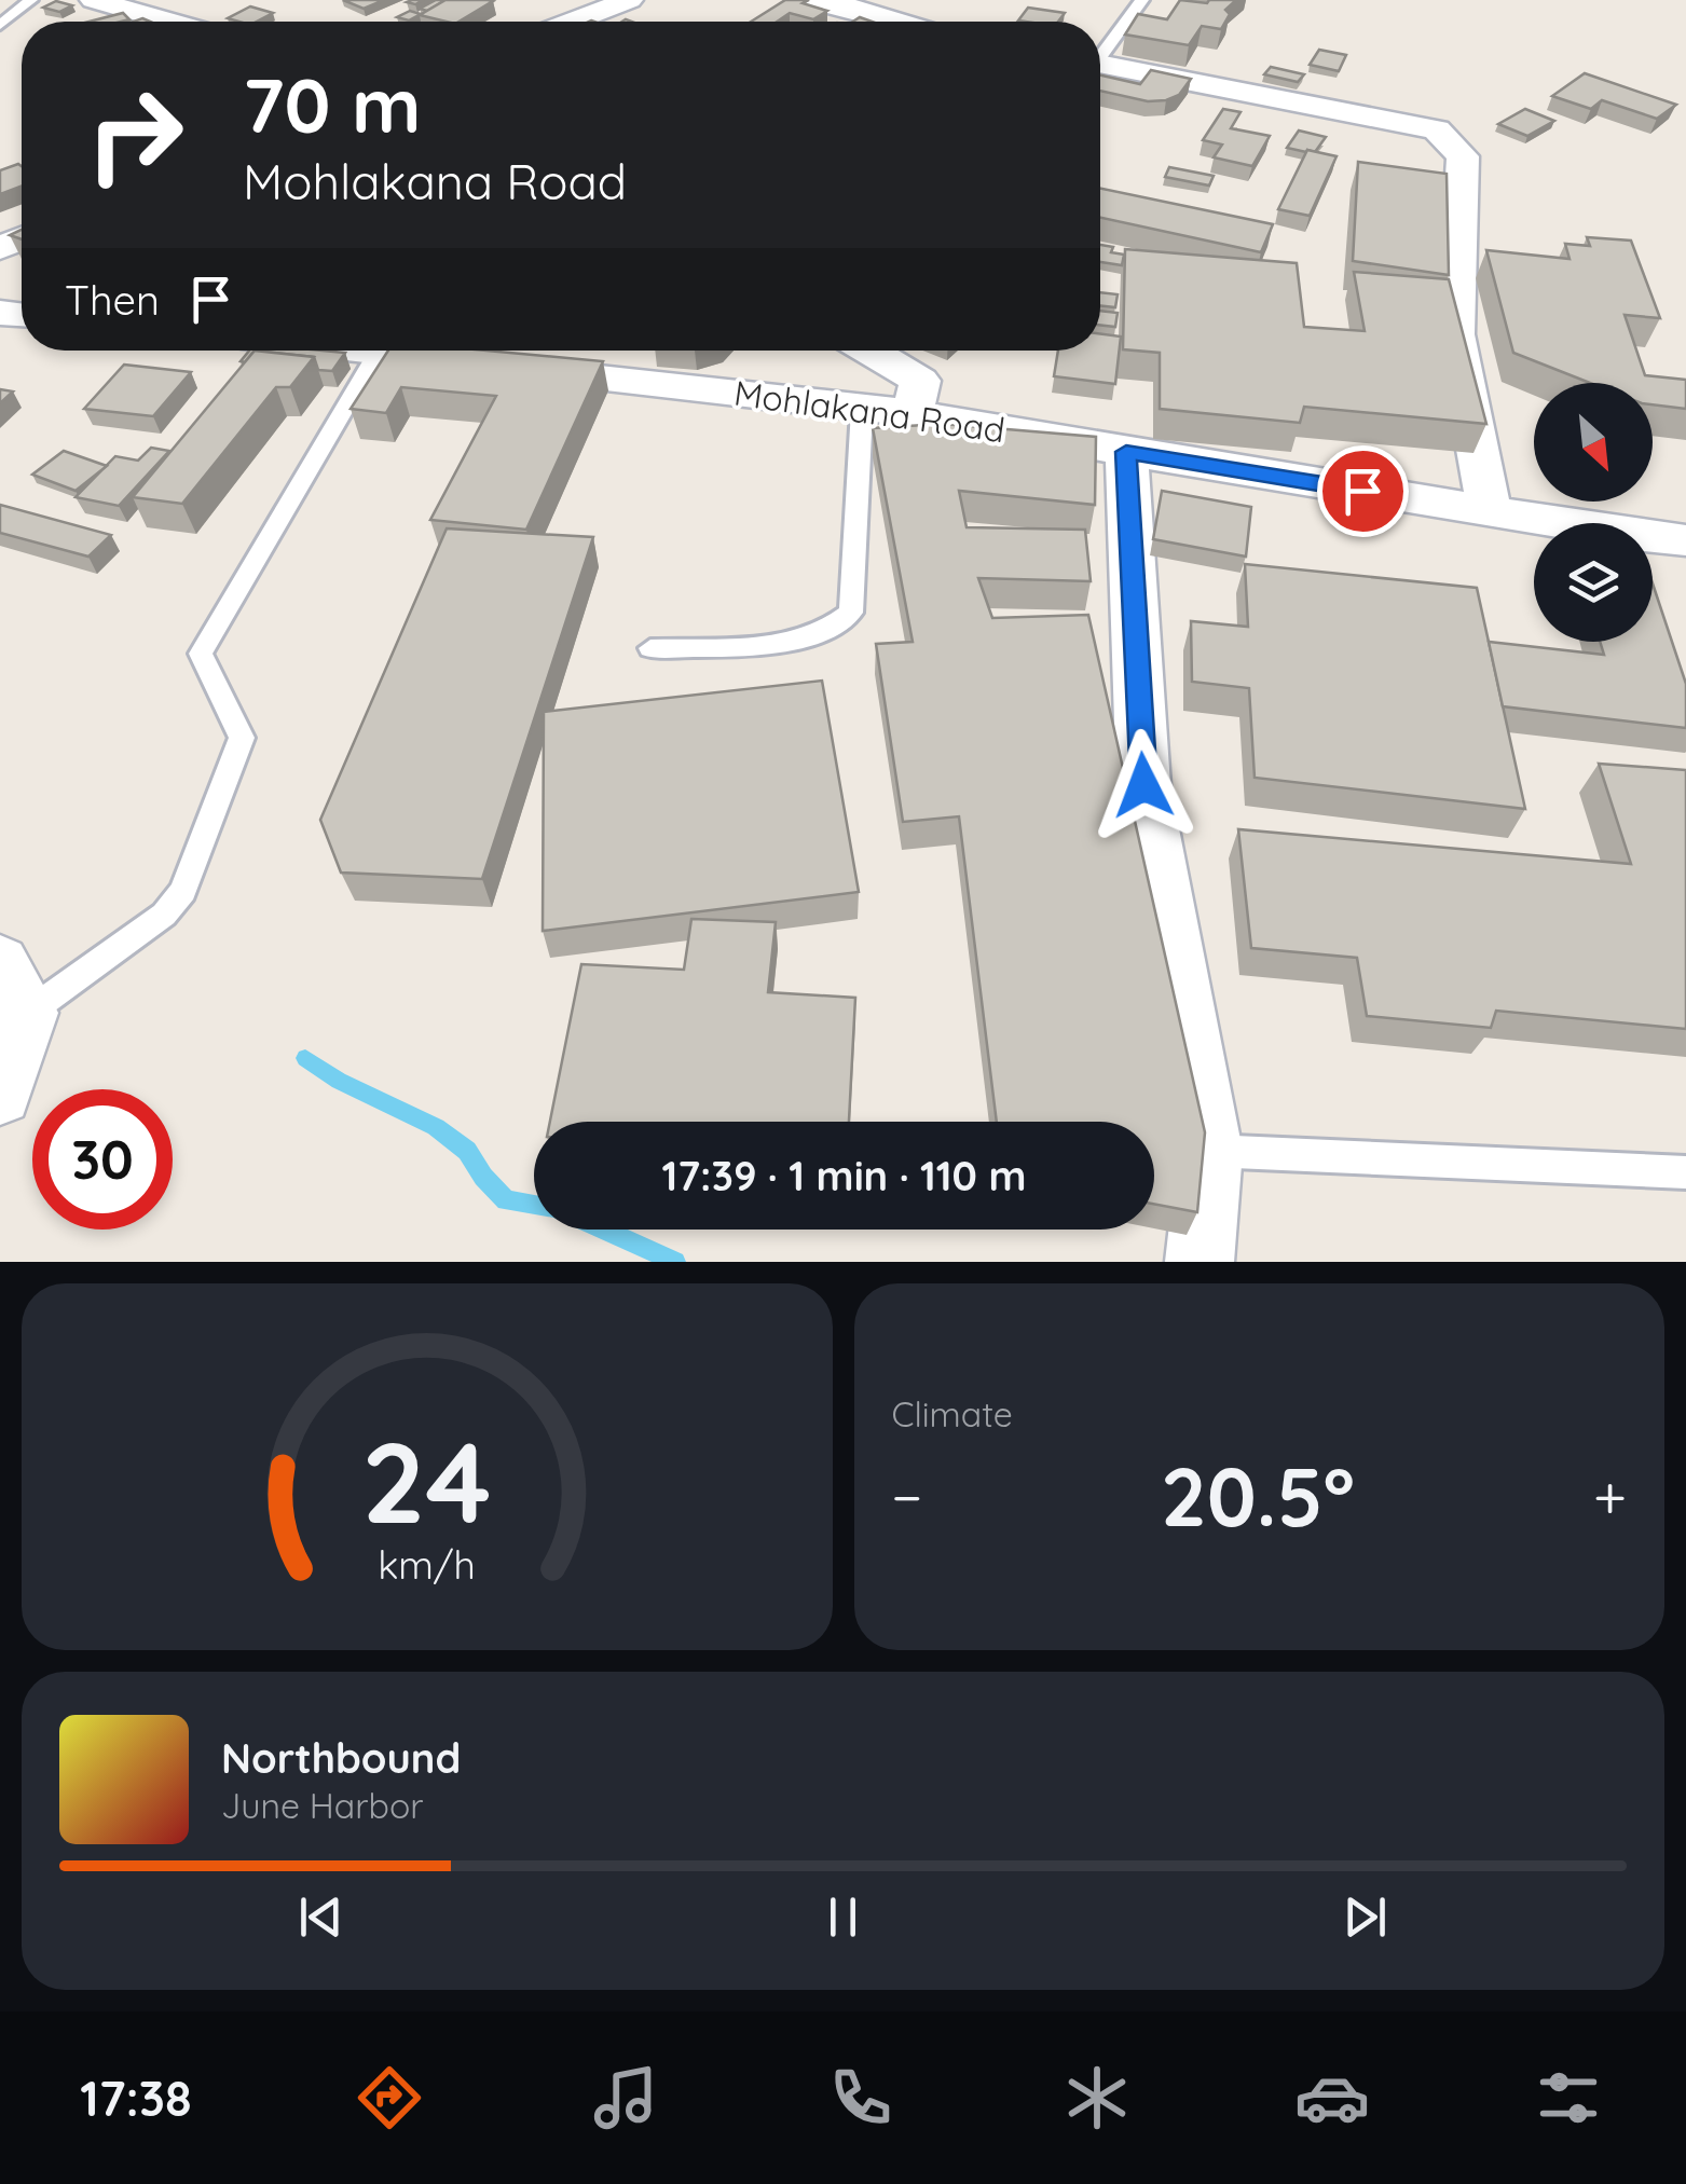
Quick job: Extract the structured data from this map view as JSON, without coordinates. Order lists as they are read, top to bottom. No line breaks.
{"streets":{"street":["Mohlakana Road"]},"north":"bottom right","page":{"turn":["70 m","Mohlakana Road"],"then":"Then","limit":"30","trip":"17:39 · 1 min · 110 m","tile":"Climate","heat":["−","20.5°","+"],"song":["Northbound","June Harbor"],"tabs":"17:38","gauge":["24","km/h"]}}
